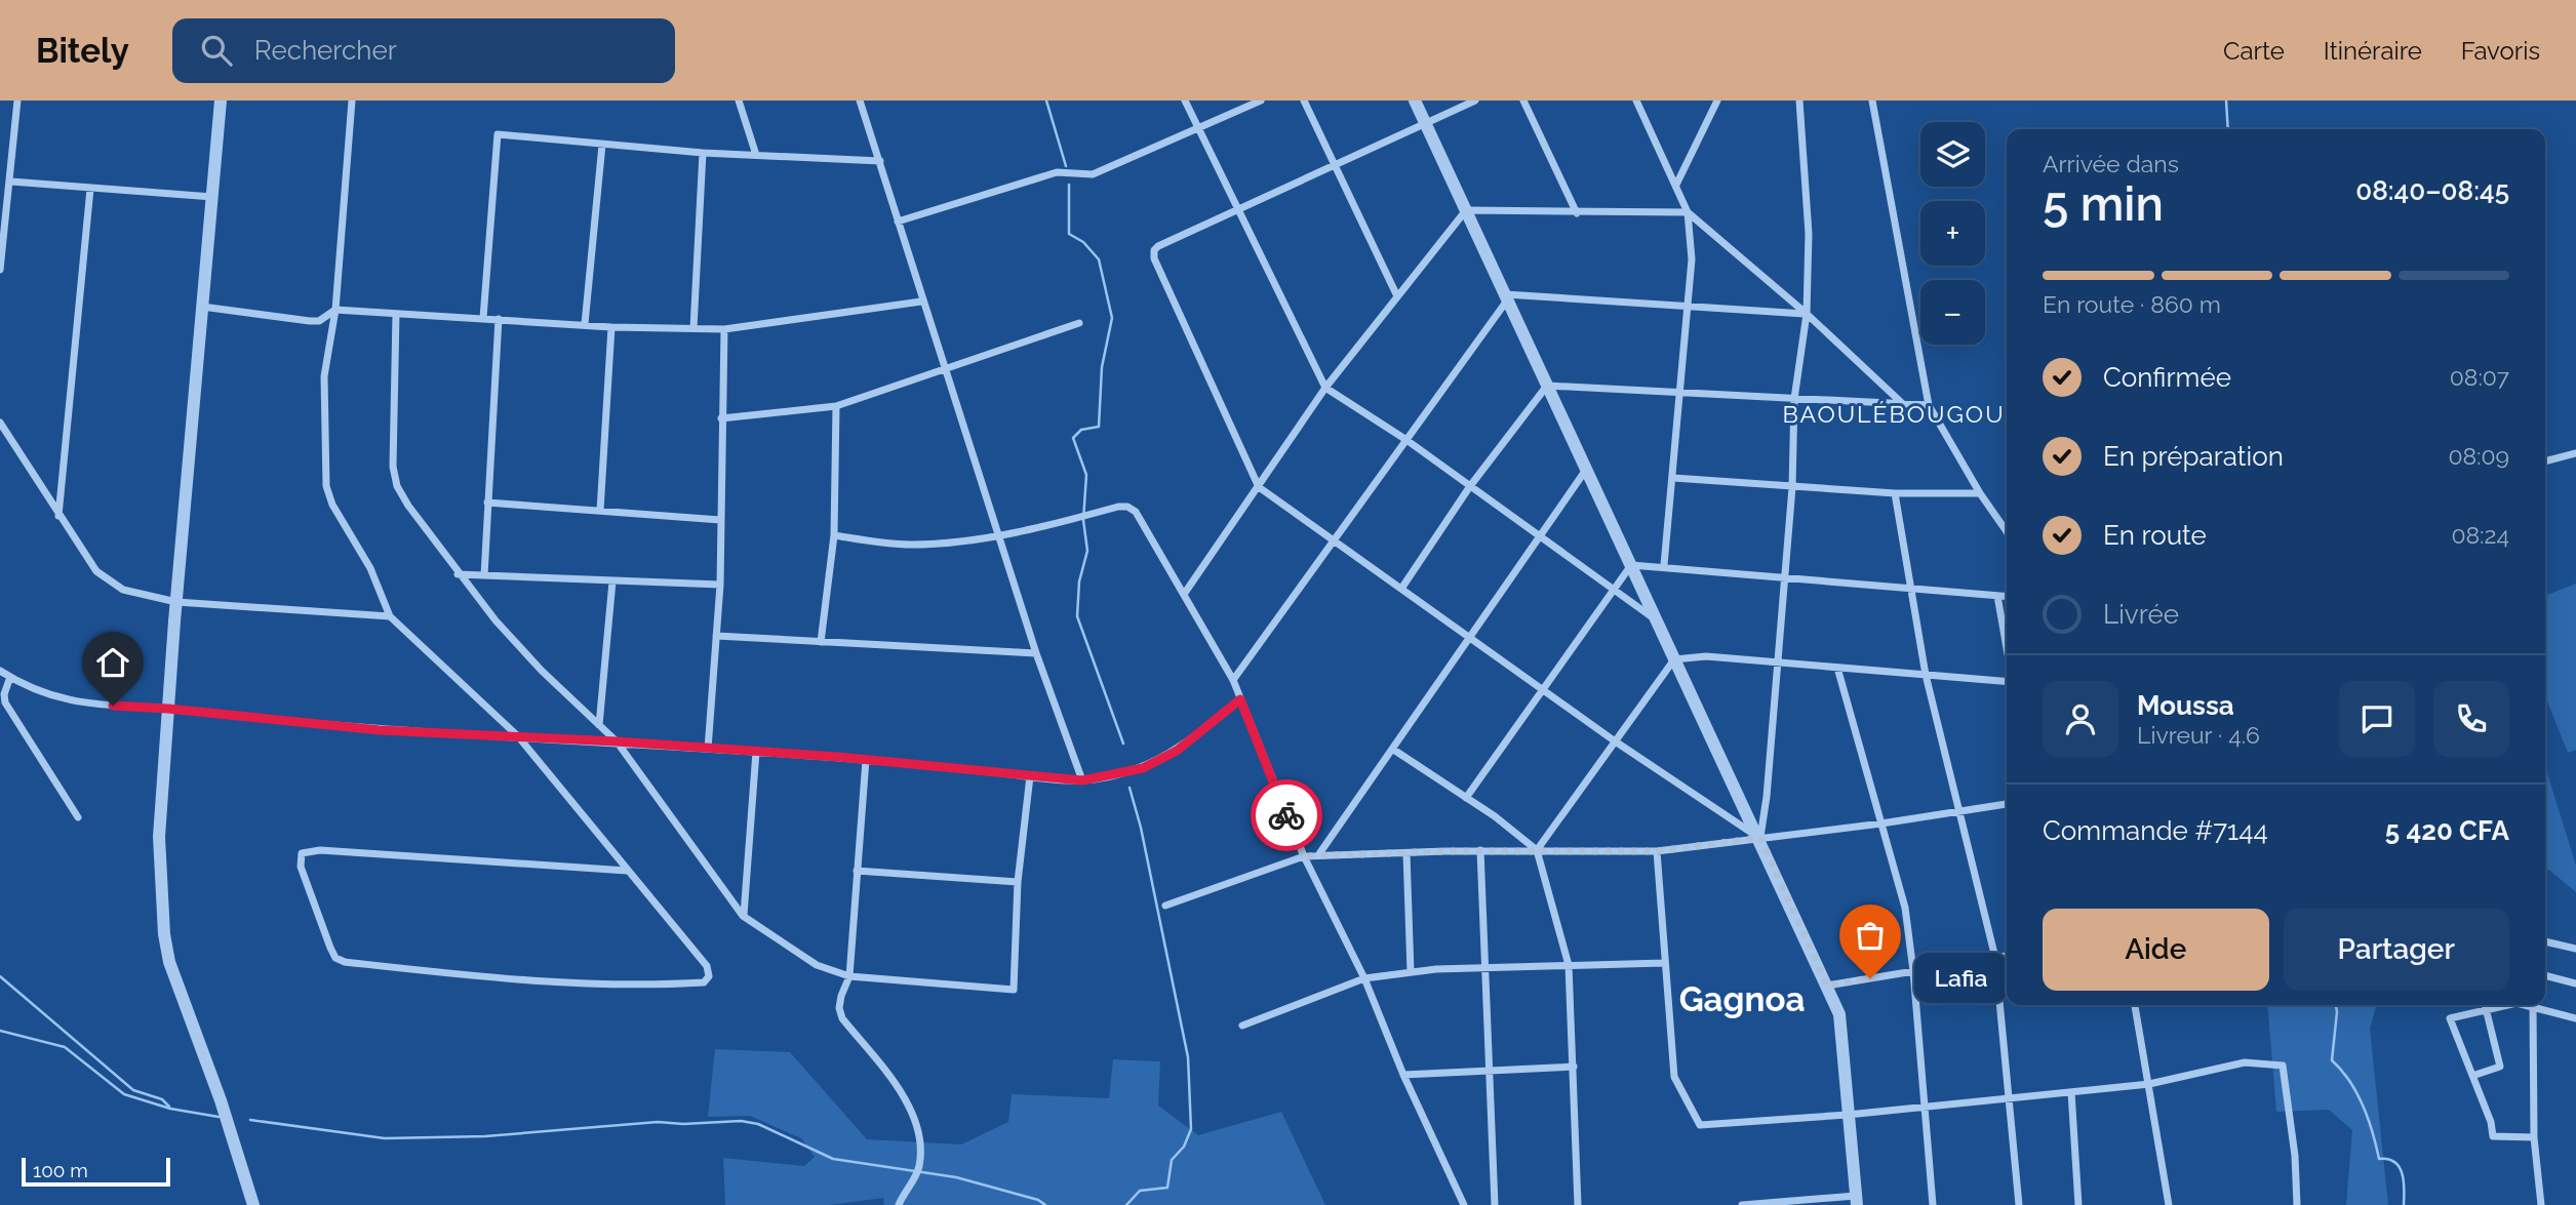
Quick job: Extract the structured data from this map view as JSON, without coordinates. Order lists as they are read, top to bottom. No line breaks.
{"districts":["BAOULÉBOUGOU","Gagnoa"],"places":["Lafia"],"scale_bar":"100 m","page":{"header":"Bitely","search":"Rechercher","nav":["Carte","Itinéraire","Favoris"],"map_buttons":["+","−"],"heading":["5 min","Arrivée dans","08:40–08:45"],"panel":["Moussa","Livreur · 4.6","Commande #7144","5 420 CFA"],"bar":"En route · 860 m","list":[["Confirmée","08:07"],["En préparation","08:09"],["En route","08:24"],"Livrée"],"buttons":["Aide","Partager"],"bubble":"Lafia","scale":"100 m"}}
